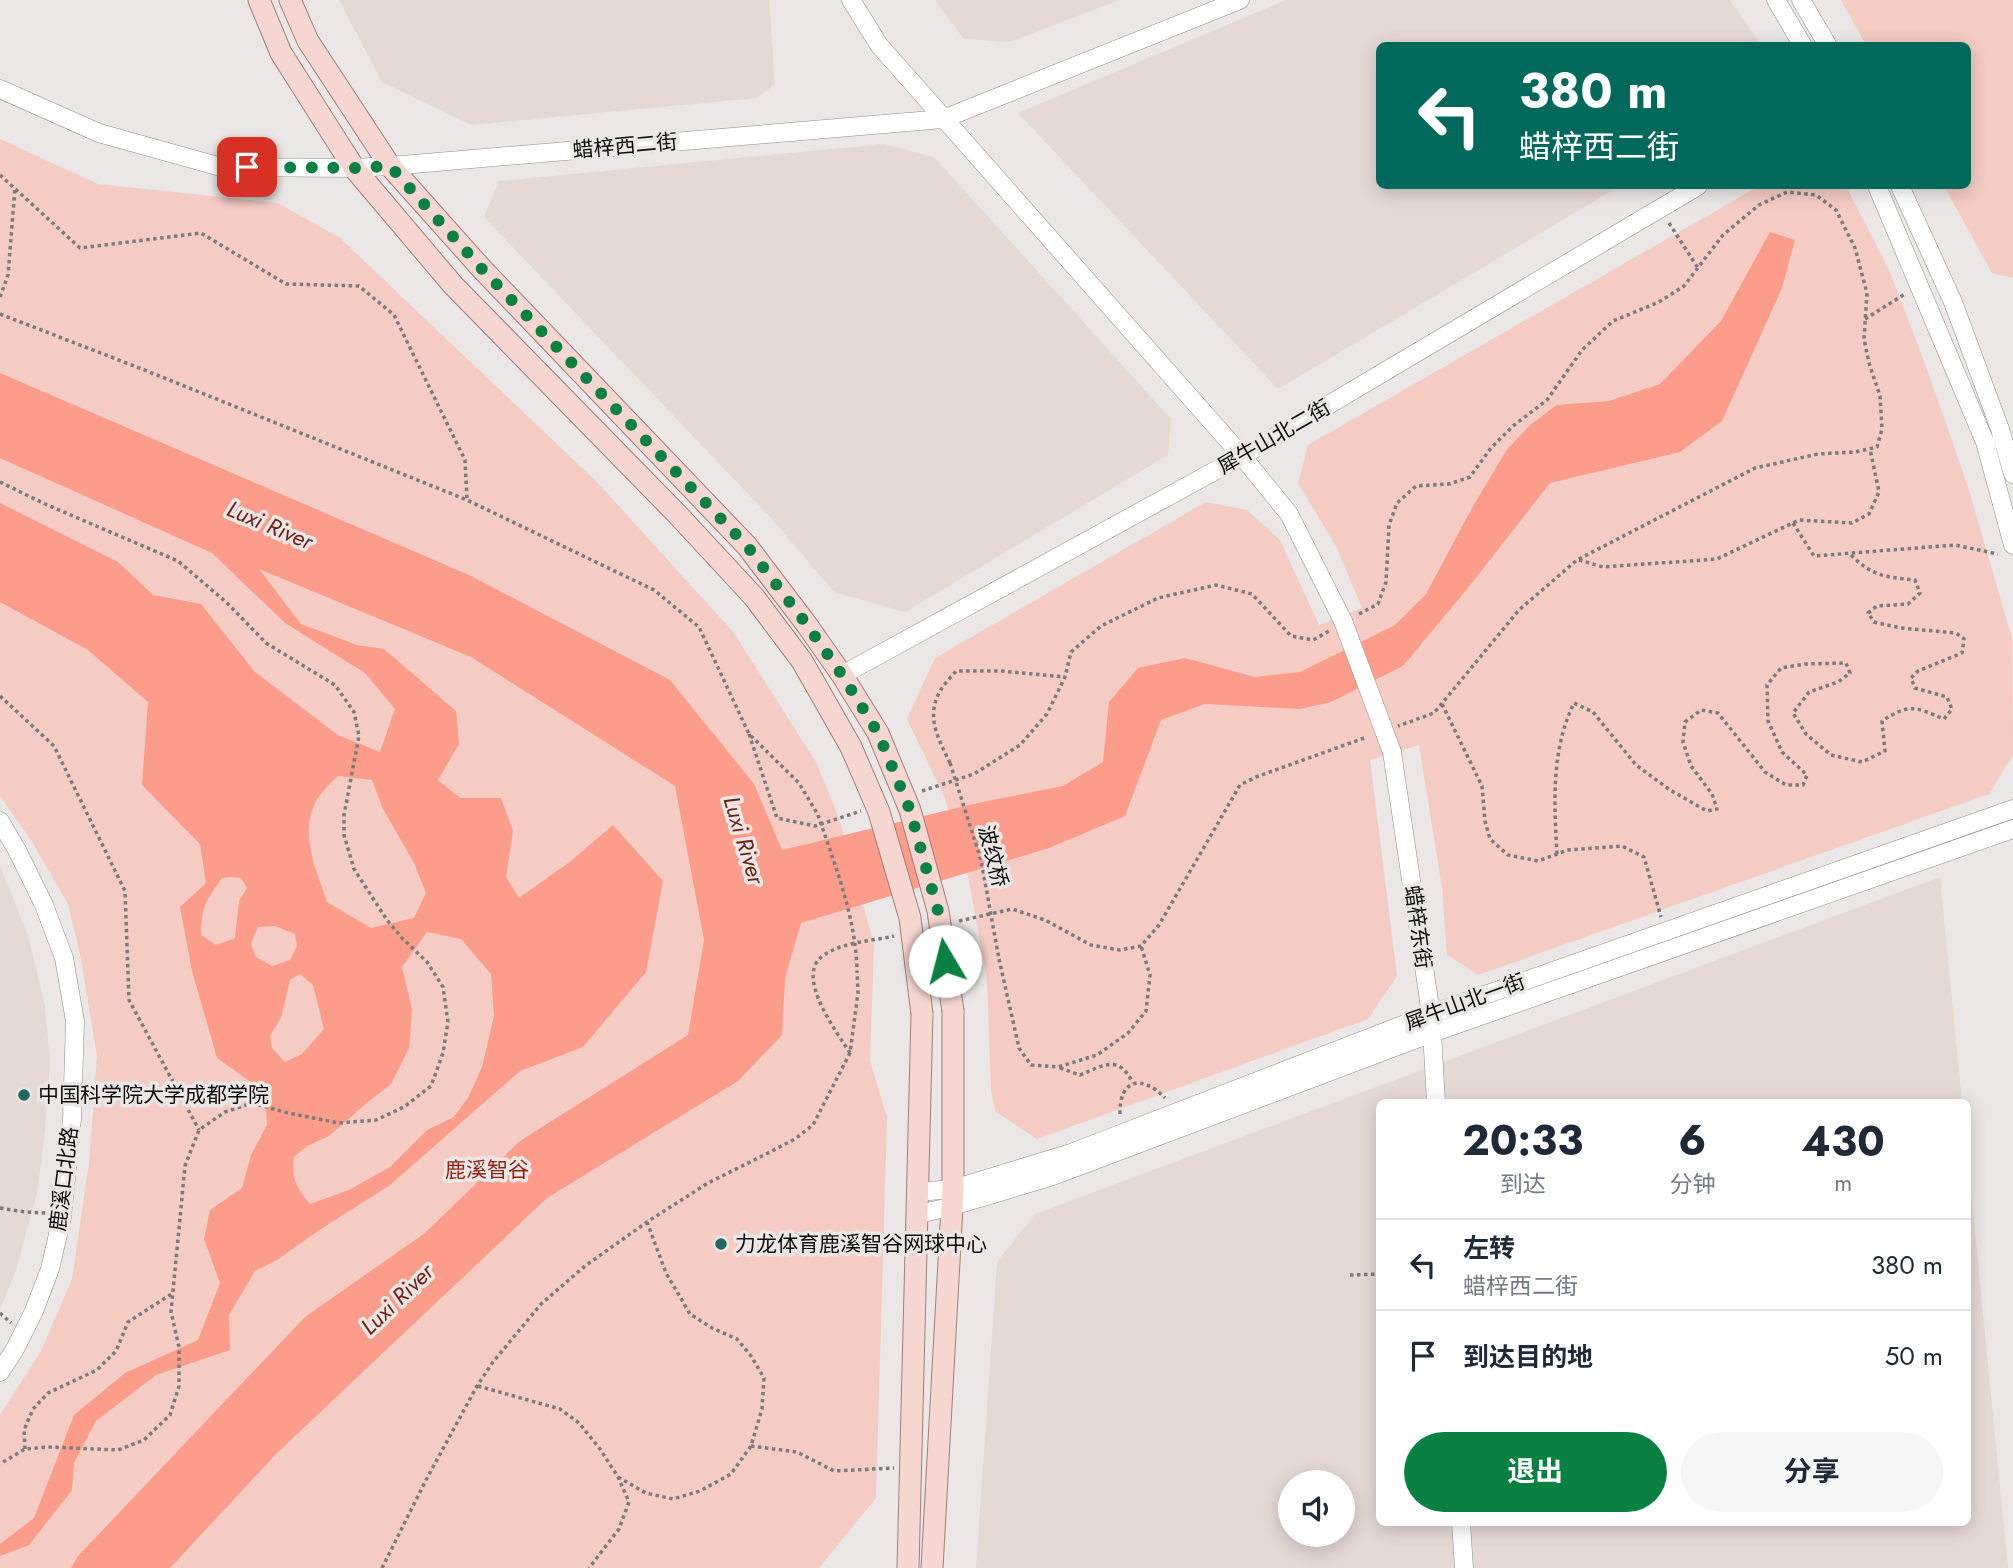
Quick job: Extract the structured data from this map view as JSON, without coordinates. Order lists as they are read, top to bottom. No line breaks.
{"streets":{"street":["蜡梓西二街","犀牛山北二街","蜡梓东街","犀牛山北一街","鹿溪口北路"],"path":["波纹桥"]},"crossings":[["蜡梓西二街","蜡梓东街"],["犀牛山北二街","蜡梓东街"],["蜡梓东街","犀牛山北一街"]],"water":["Luxi River"],"parks":["鹿溪智谷"],"places":["中国科学院大学成都学院","力龙体育鹿溪智谷网球中心"],"page":{"turn":["380 m","蜡梓西二街"],"eta":["20:33","到达","6","分钟","430","m"],"list":[{"name":"左转","note":"蜡梓西二街","value":"380 m"},{"name":"到达目的地","value":"50 m"}],"buttons":["退出","分享"]}}
